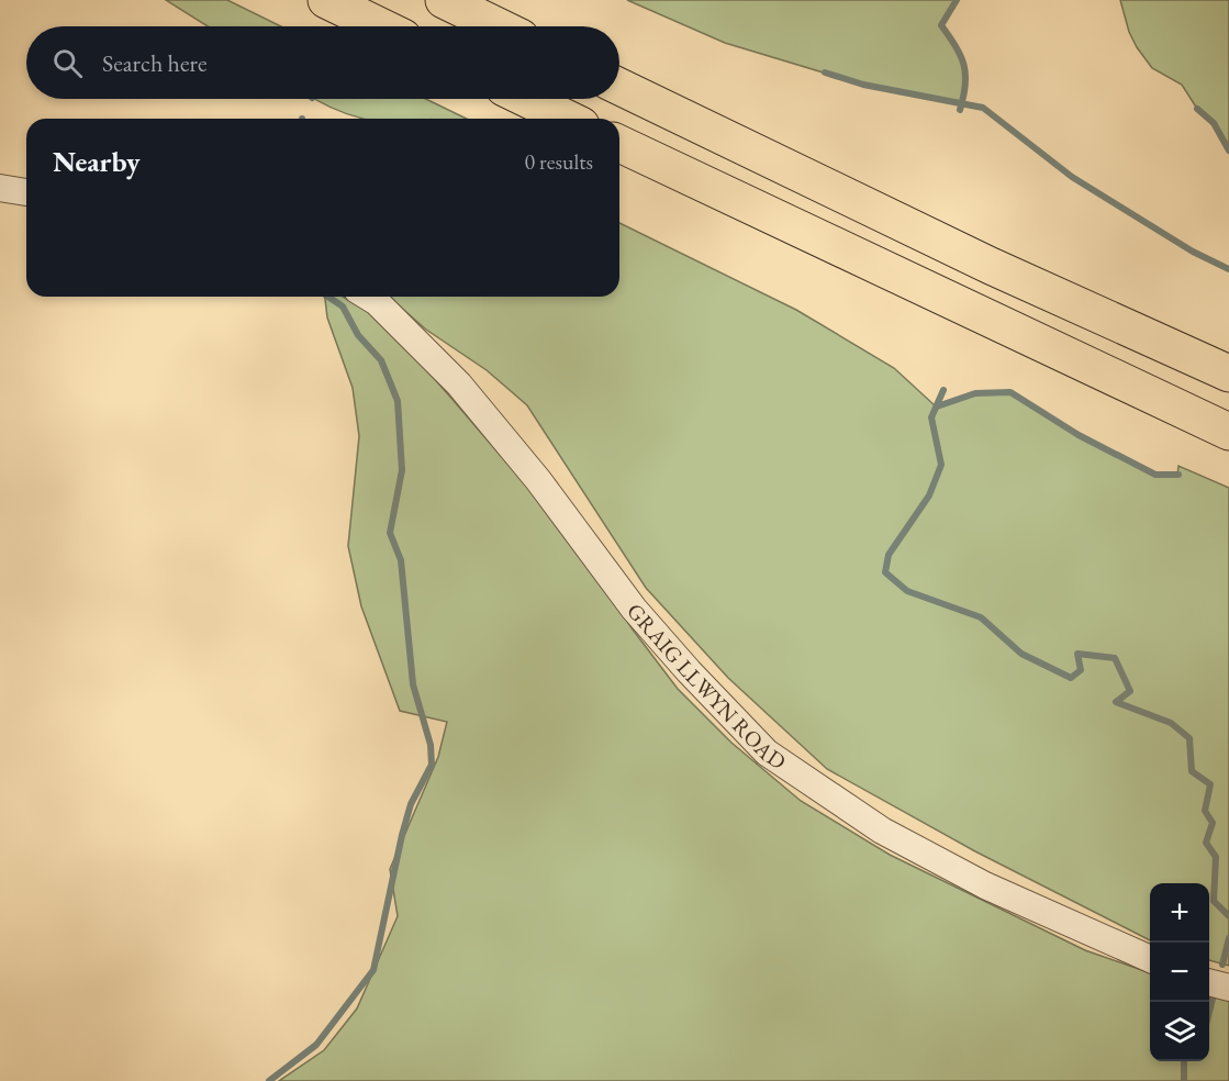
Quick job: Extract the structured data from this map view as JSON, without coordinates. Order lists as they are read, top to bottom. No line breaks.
{"streets":{"street":["GRAIG LLWYN ROAD"]},"page":{"search":"Search here","heading":["Nearby","0 results"],"map_buttons":["+","−"]}}
